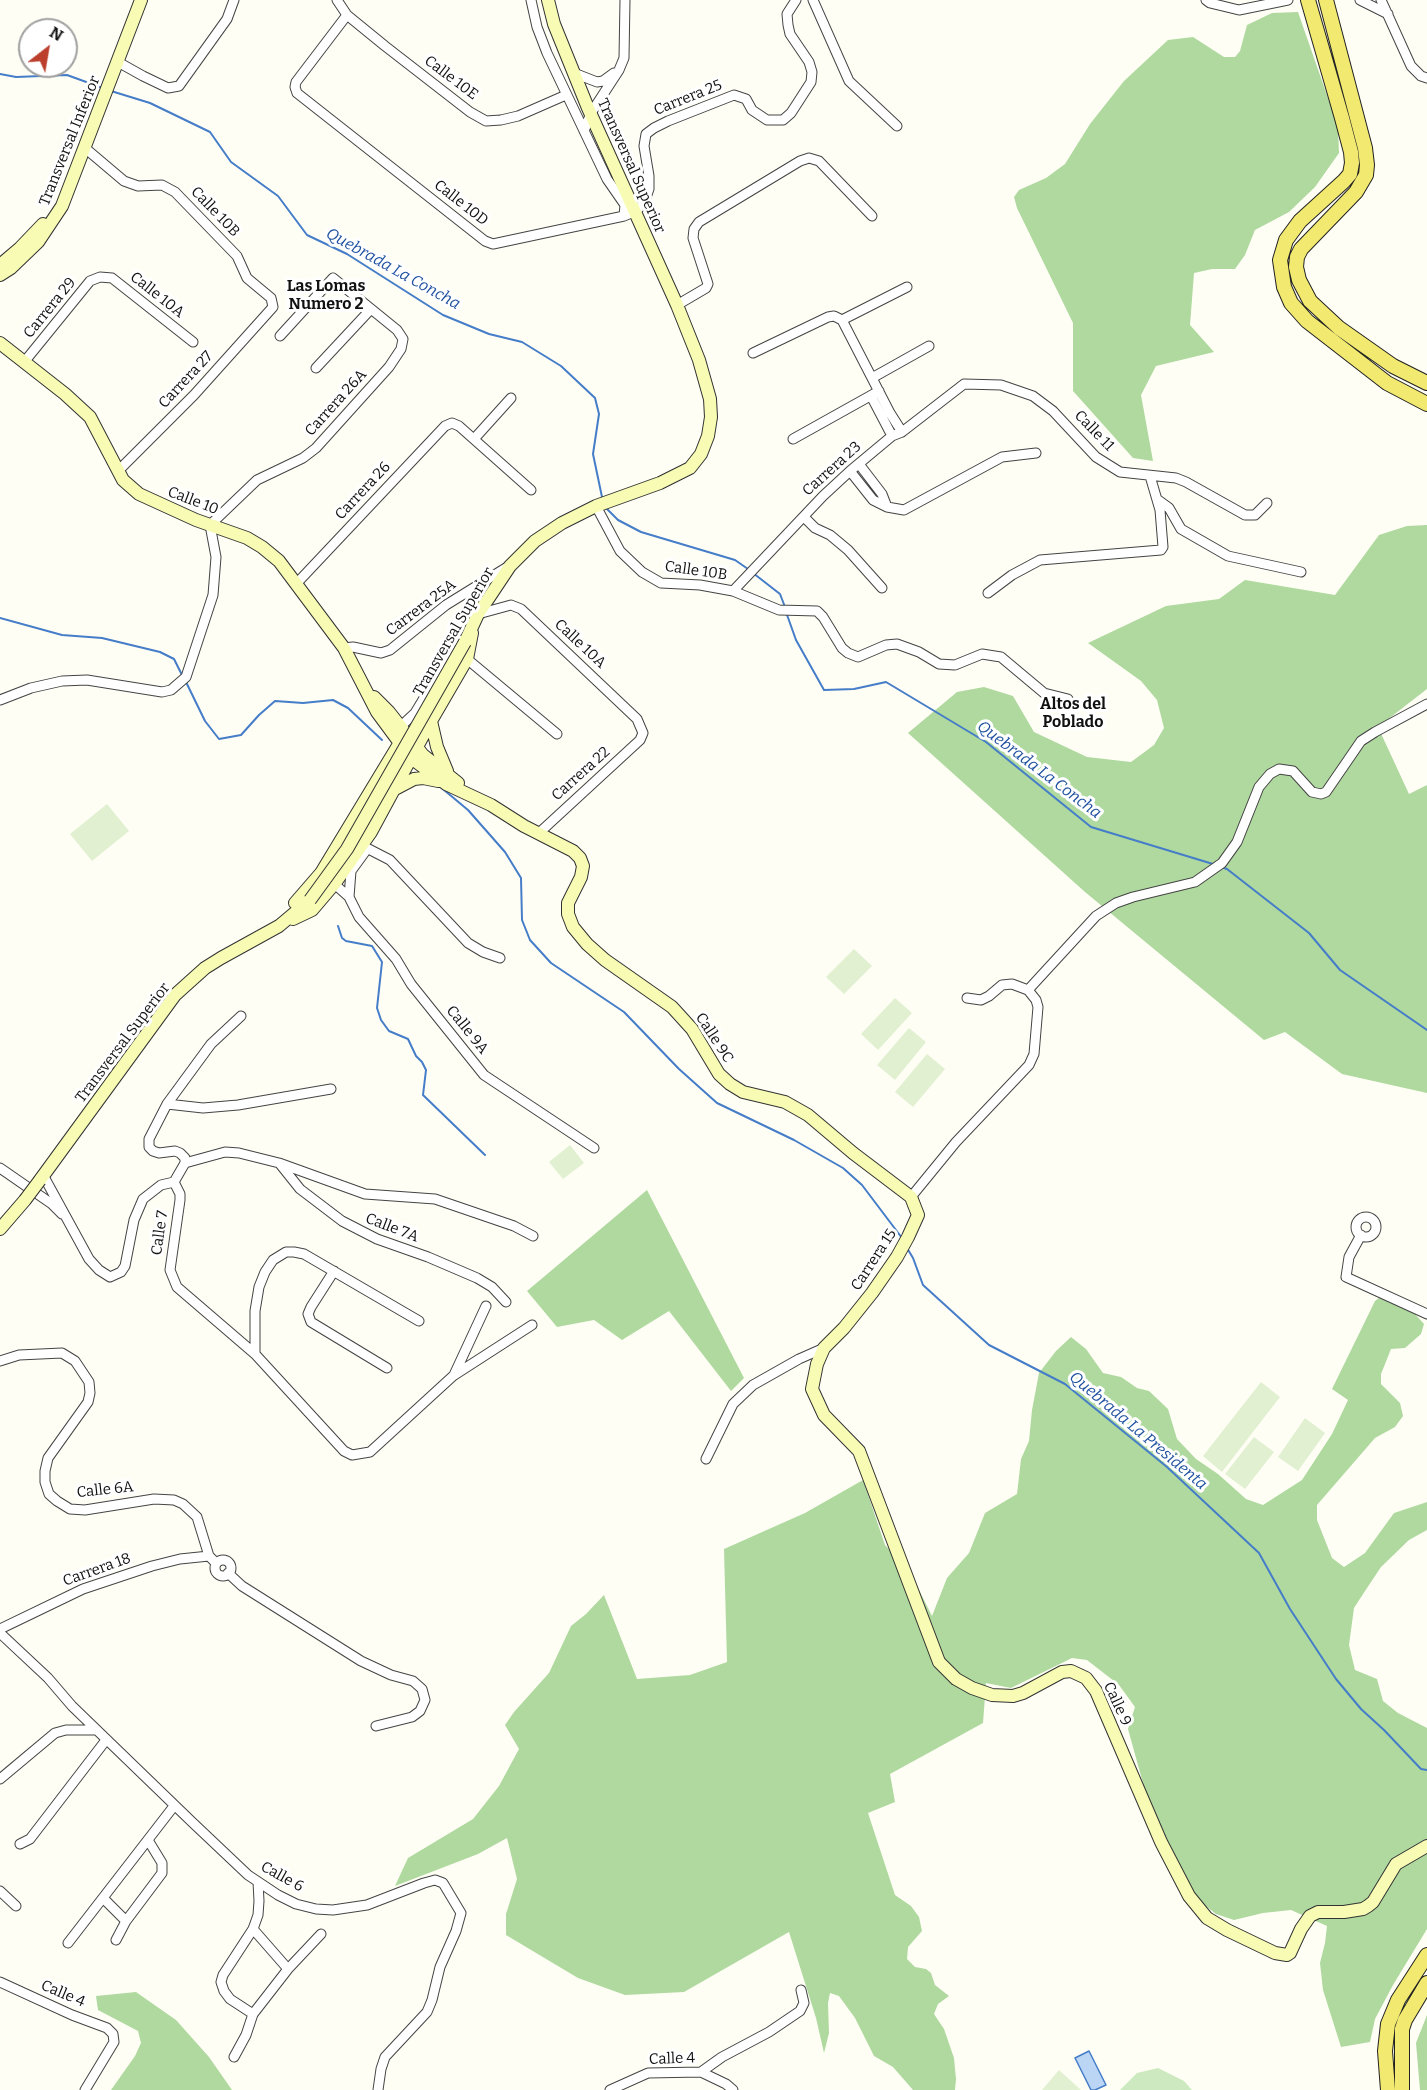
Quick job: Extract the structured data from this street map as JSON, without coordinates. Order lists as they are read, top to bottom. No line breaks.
{"streets":{"main road":["Transversal Inferior","Transversal Superior","Calle 10","Calle 9C","Carrera 15","Calle 9"],"street":["Calle 10E","Carrera 25","Calle 10D","Calle 10B","Calle 10A","Carrera 29","Carrera 27","Carrera 26A","Calle 11","Carrera 23","Carrera 26","Carrera 25A","Carrera 22","Calle 9A","Calle 7A","Calle 7","Calle 6A","Carrera 18","Calle 6","Calle 4"]},"crossings":[["Calle 10E","Calle 10D"],["Carrera 25","Transversal Superior"],["Carrera 25","Calle 10D"],["Transversal Inferior","Calle 10B"],["Transversal Superior","Calle 10D"],["Transversal Superior","Calle 10B"],["Transversal Superior","Calle 10A"],["Transversal Superior","Carrera 25A"],["Transversal Superior","Calle 7"],["Calle 10B","Carrera 27"],["Calle 10B","Carrera 23"],["Calle 10A","Carrera 29"],["Calle 10A","Carrera 22"],["Carrera 29","Calle 10"],["Carrera 27","Calle 10"],["Carrera 26A","Calle 10"],["Calle 11","Carrera 23"],["Carrera 26","Calle 10"],["Calle 10","Carrera 25A"],["Calle 10","Carrera 22"],["Calle 10","Calle 9C"],["Calle 9C","Carrera 15"],["Carrera 15","Calle 9"],["Calle 6A","Carrera 18"]],"districts":["Las Lomas Numero 2","Altos del Poblado"],"water":["Quebrada La Concha","Quebrada La Presidenta"],"north":"top right"}
